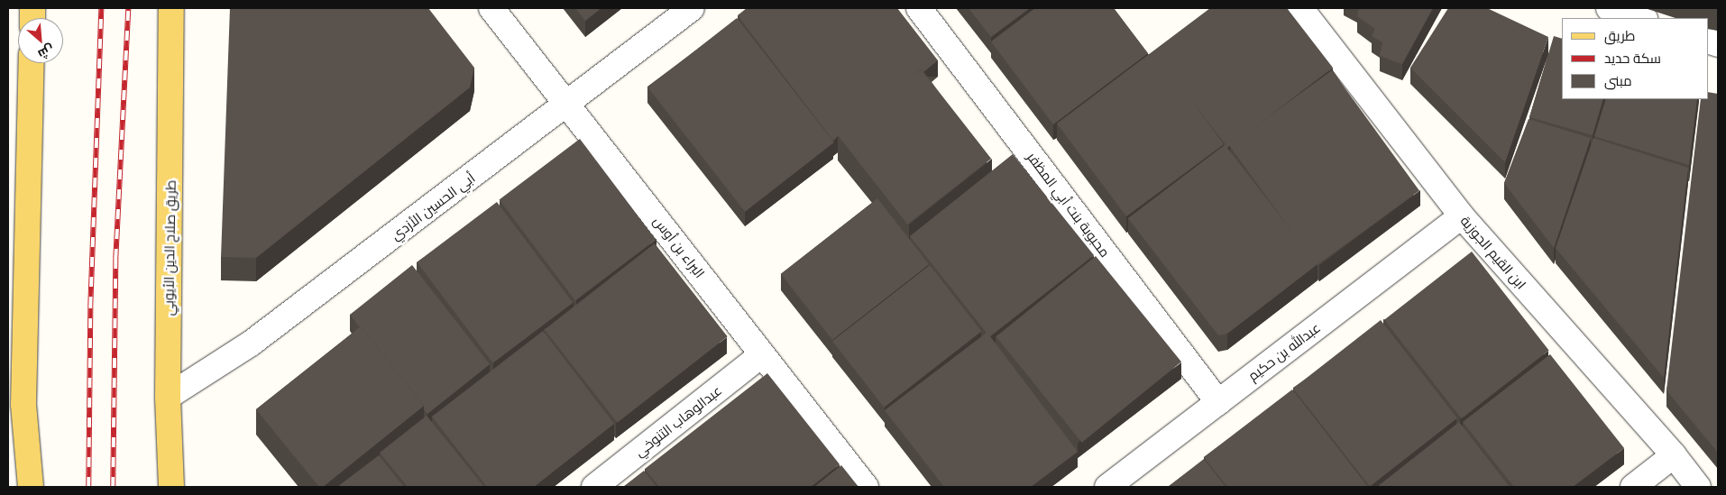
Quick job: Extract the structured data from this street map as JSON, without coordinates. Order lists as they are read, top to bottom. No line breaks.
{"streets":{"main road":["طريق صلاح الدين الأيوبي"],"street":["محبوبة بنت أبي المظفر","أبي الحسين الأزدي","البراء بن أوس","ابن القيم الجوزية","عبدالله بن حكيم","عبدالوهاب التنوخي"]},"crossings":[["محبوبة بنت أبي المظفر","عبدالله بن حكيم"],["أبي الحسين الأزدي","البراء بن أوس"],["أبي الحسين الأزدي","طريق صلاح الدين الأيوبي"],["البراء بن أوس","عبدالوهاب التنوخي"],["ابن القيم الجوزية","عبدالله بن حكيم"]],"legend":["طريق","سكة حديد","مبنى"],"north":"bottom right"}
